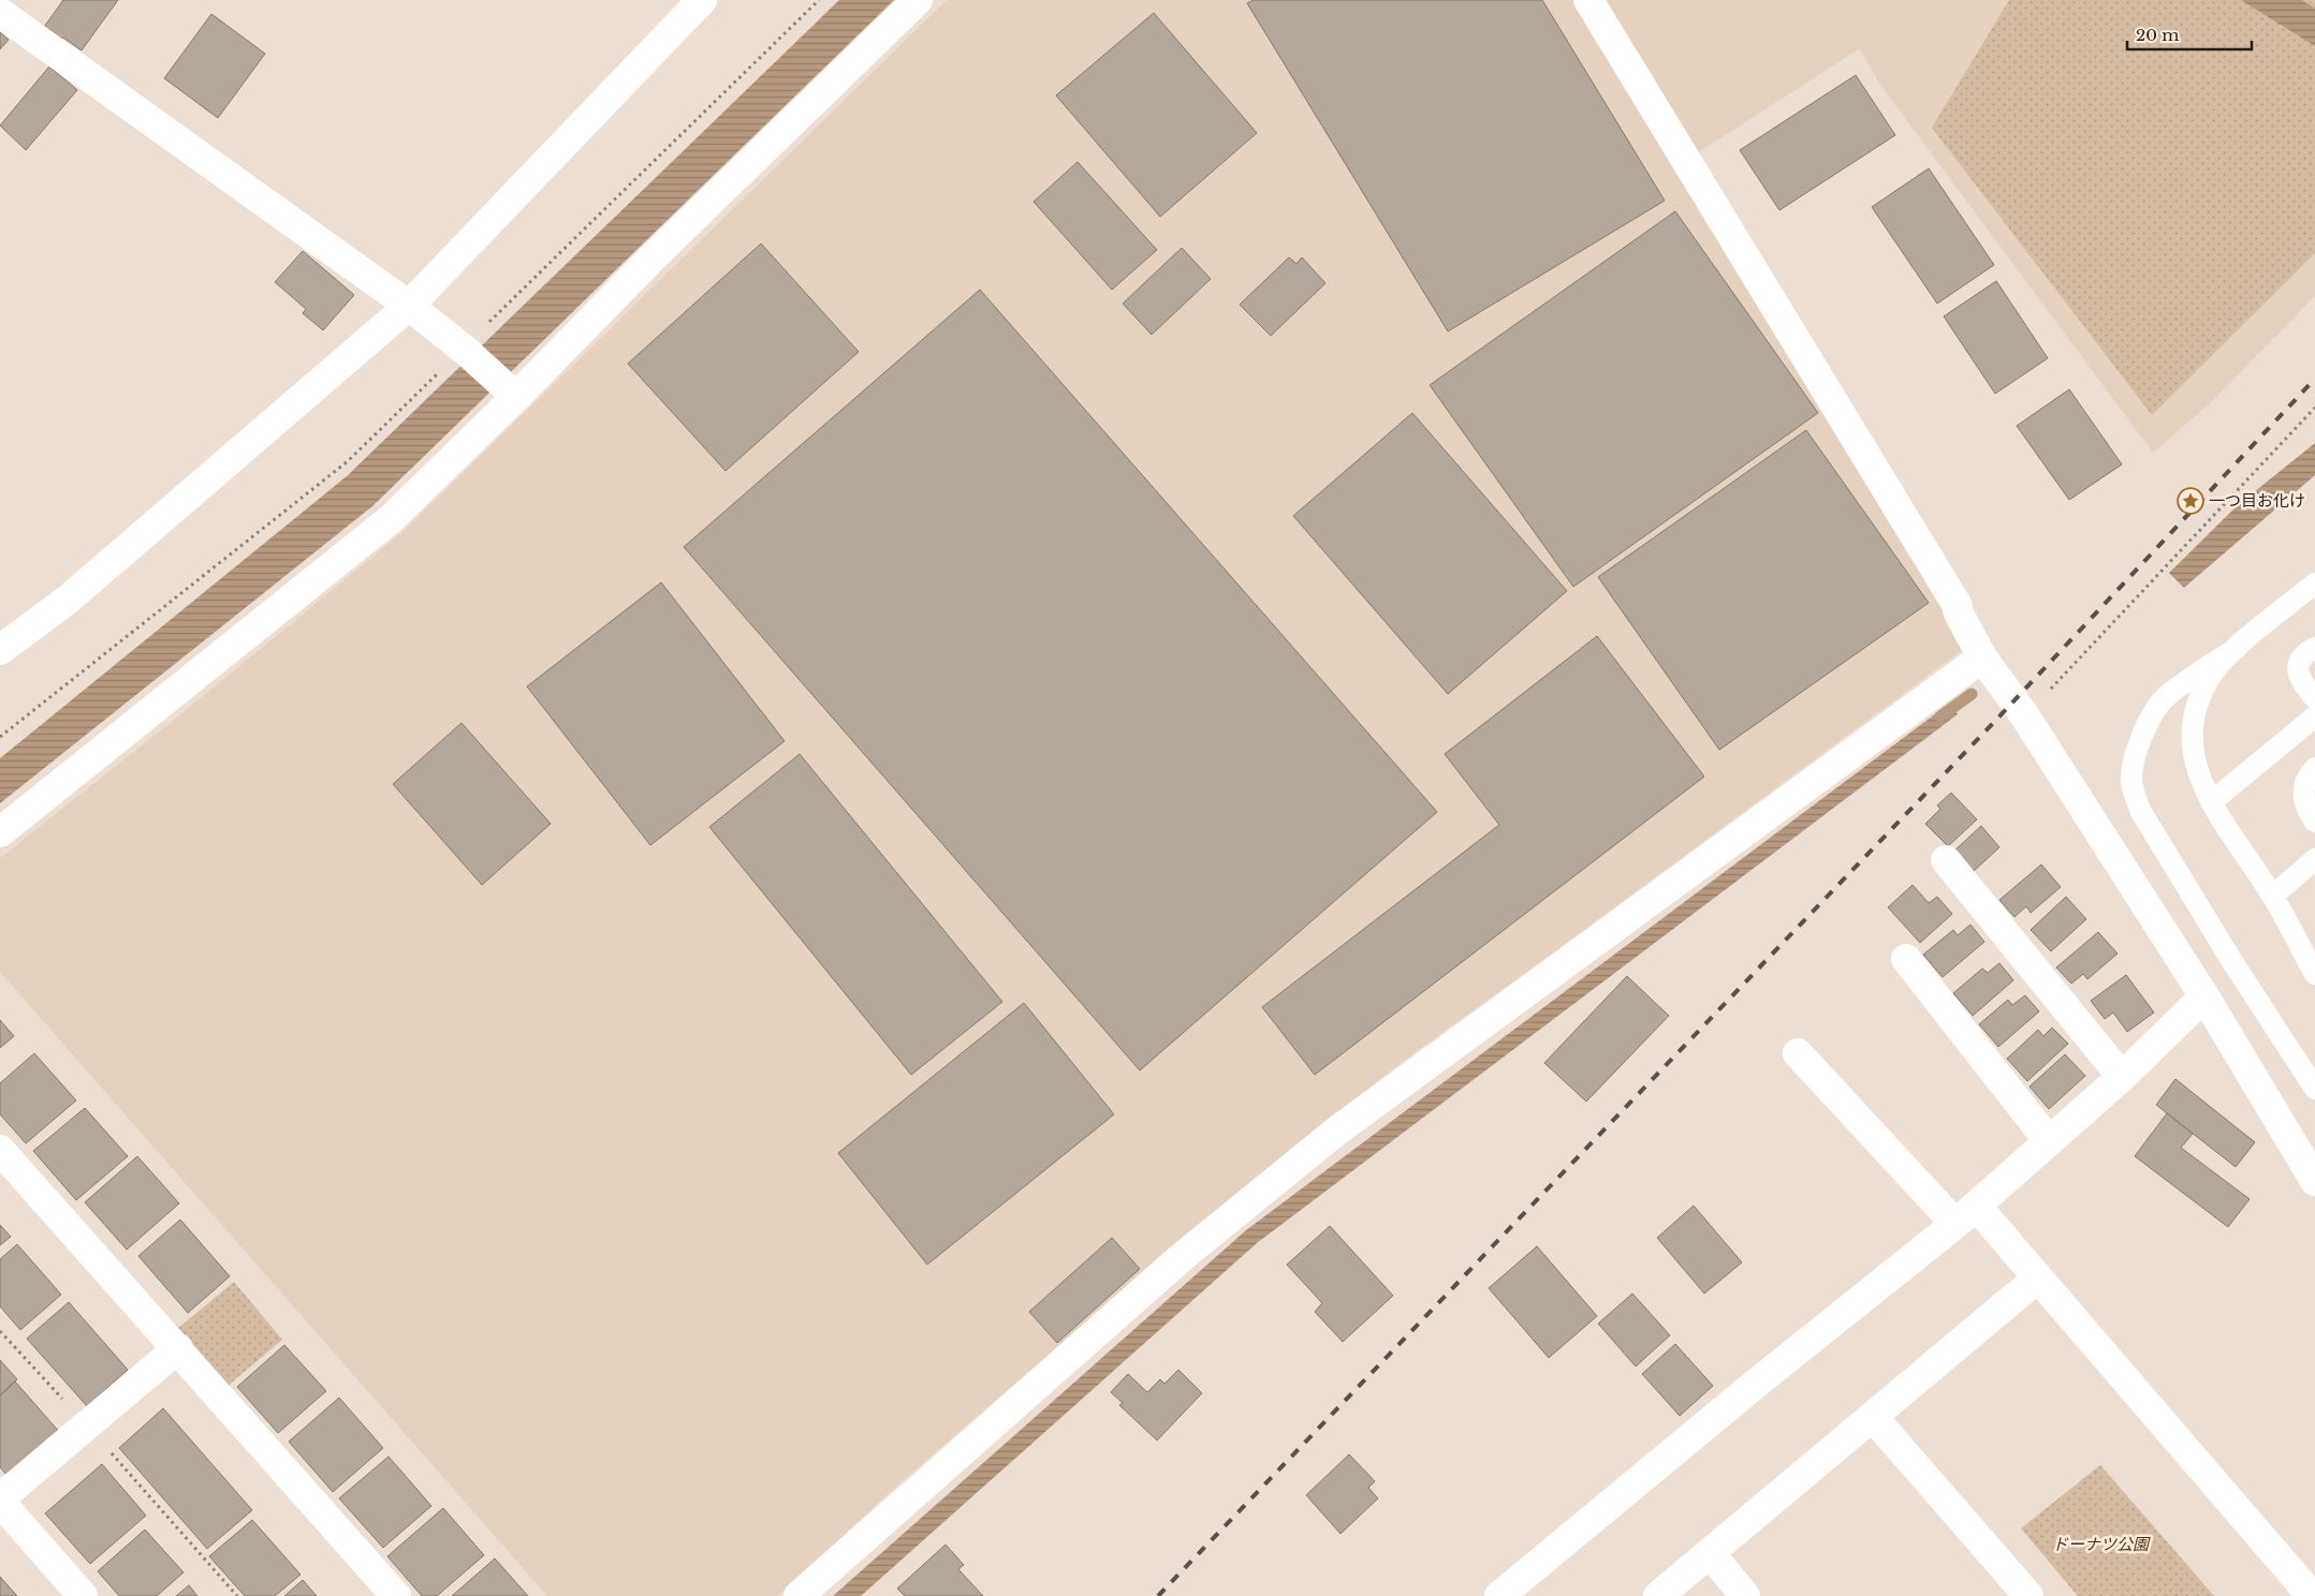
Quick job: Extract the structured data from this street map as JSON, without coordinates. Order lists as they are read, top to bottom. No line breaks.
{"parks":["ドーナツ公園"],"places":{"place":["一つ目お化け"]},"scale_bar":"20 m"}
